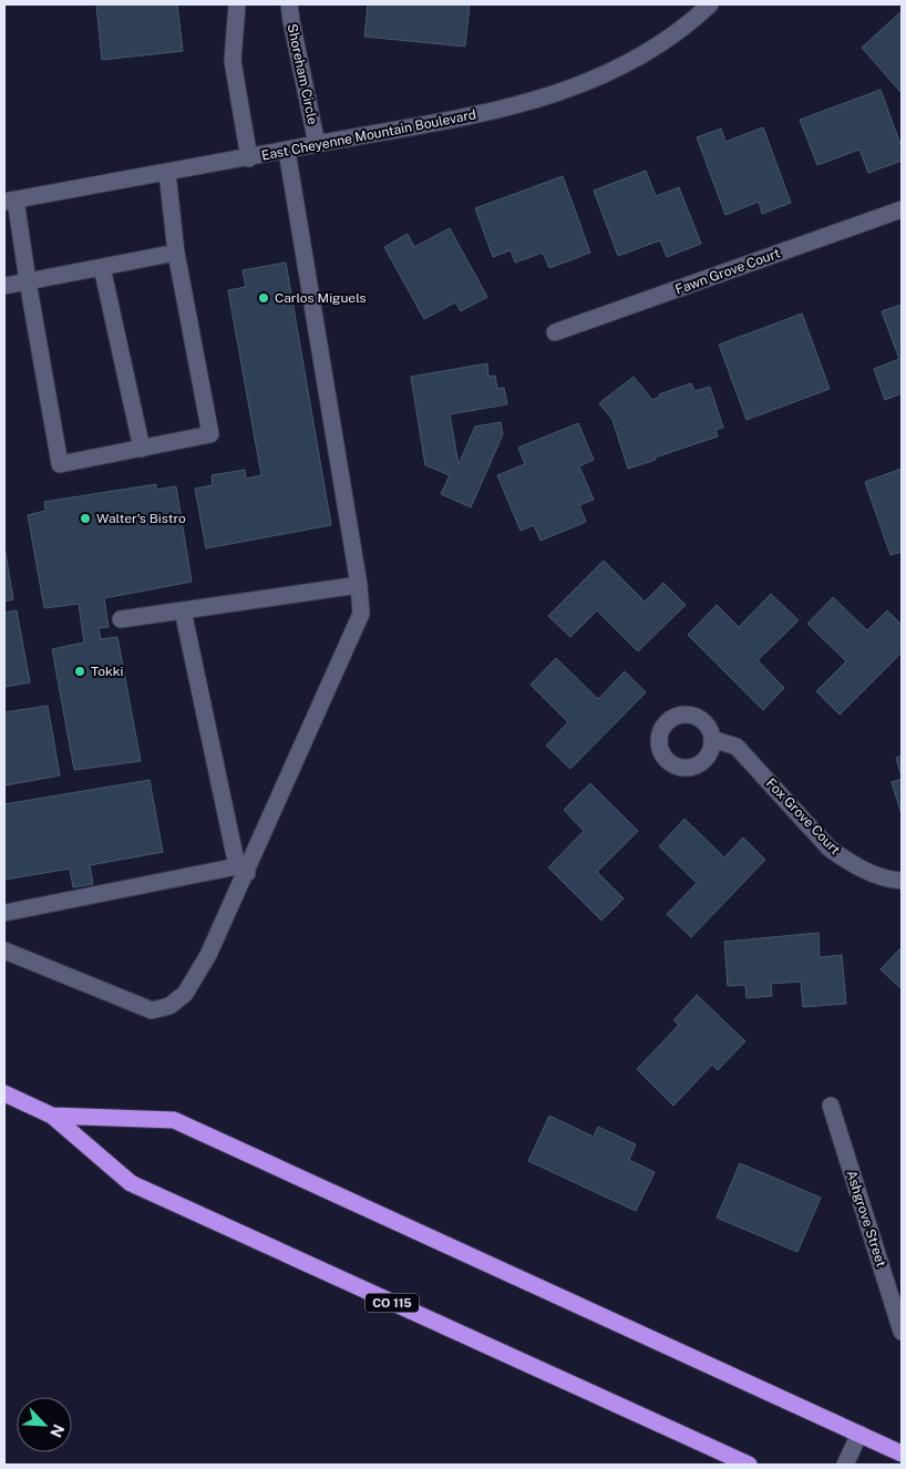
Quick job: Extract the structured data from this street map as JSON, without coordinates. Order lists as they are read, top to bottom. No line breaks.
{"streets":{"highway":["CO 115"],"street":["Shoreham Circle","East Cheyenne Mountain Boulevard","Fawn Grove Court","Fox Grove Court","Ashgrove Street"]},"crossings":[["Shoreham Circle","East Cheyenne Mountain Boulevard"]],"places":["Carlos Miguels","Walter's Bistro","Tokki"],"north":"bottom right"}
